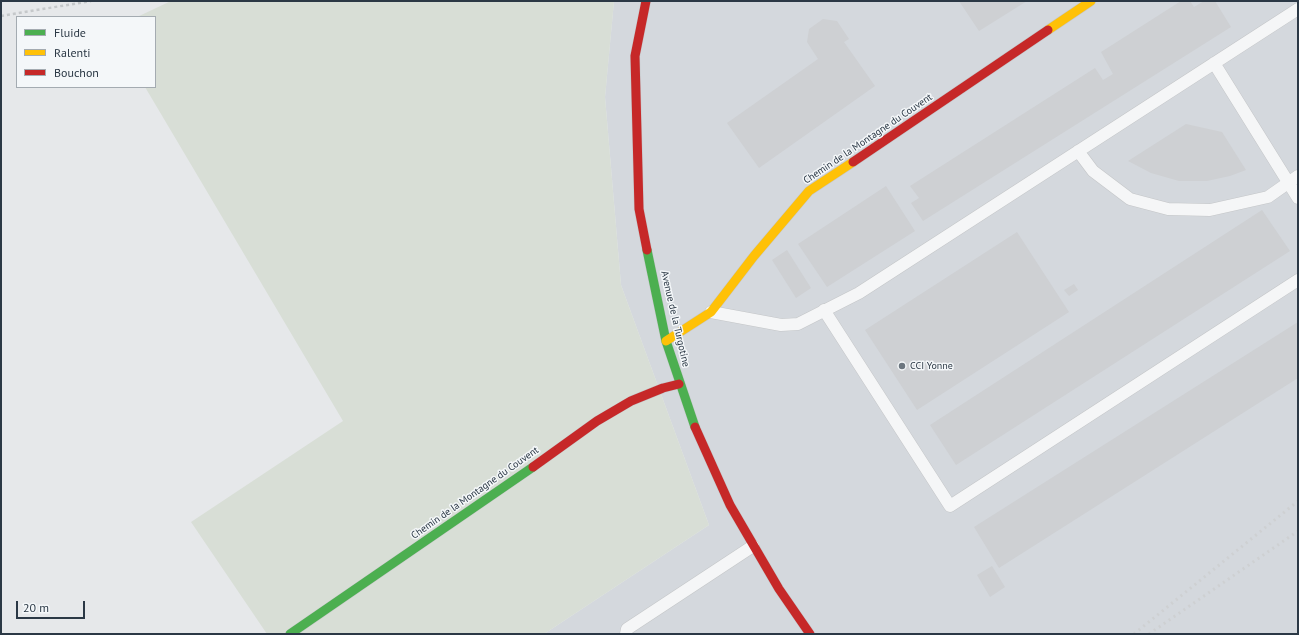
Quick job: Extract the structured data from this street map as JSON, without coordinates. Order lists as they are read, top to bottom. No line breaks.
{"streets":{"street":["Chemin de la Montagne du Couvent","Avenue de la Turgotine"]},"crossings":[["Chemin de la Montagne du Couvent","Avenue de la Turgotine"]],"places":["CCI Yonne"],"legend":["Fluide","Ralenti","Bouchon"],"scale_bar":"20 m"}
